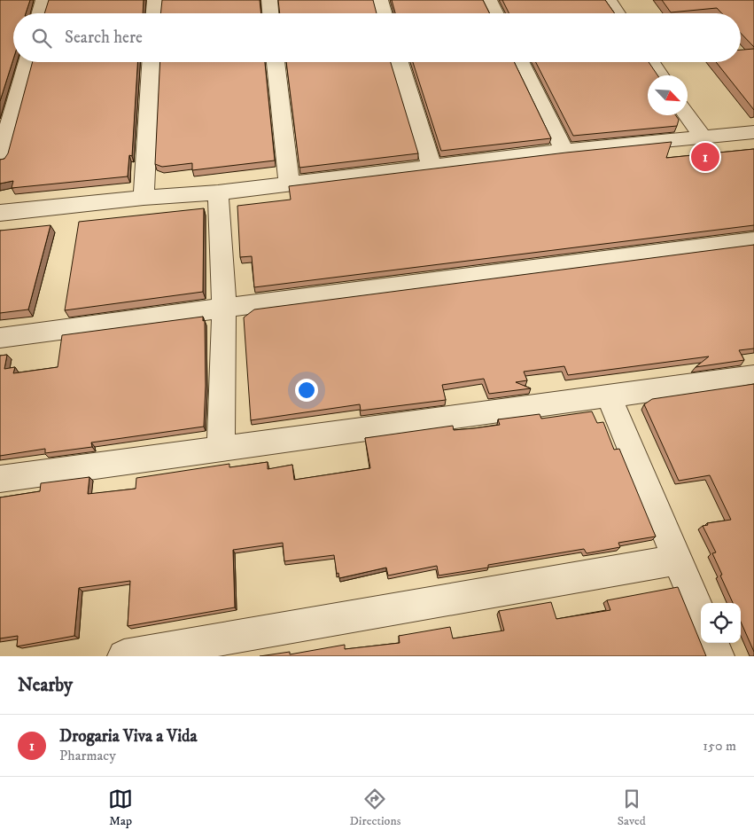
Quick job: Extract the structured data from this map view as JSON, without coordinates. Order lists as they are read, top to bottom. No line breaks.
{"north":"bottom right","page":{"search":"Search here","pins":"1","heading":"Nearby","list":[{"mark":"1","name":"Drogaria Viva a Vida","note":"Pharmacy","value":"150 m"}],"nav":["Map","Directions","Saved"]}}
